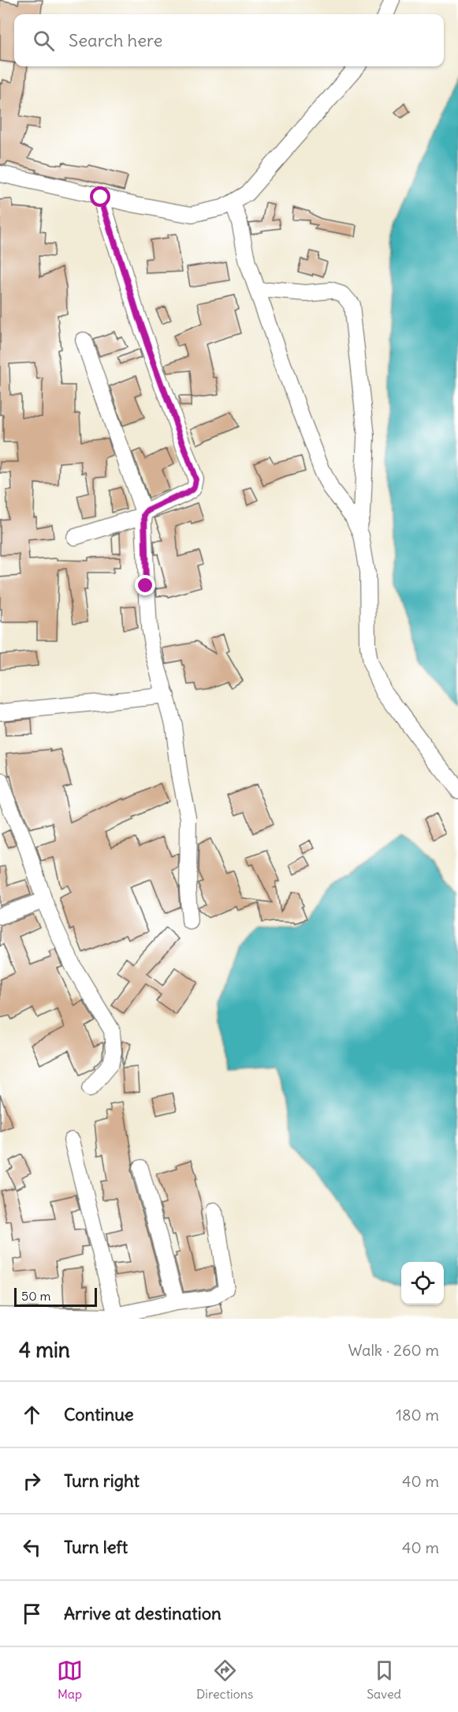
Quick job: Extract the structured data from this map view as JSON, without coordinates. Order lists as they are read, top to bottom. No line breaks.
{"scale_bar":"50 m","page":{"search":"Search here","scale":"50 m","heading":["4 min","Walk · 260 m"],"list":[["Continue","180 m"],["Turn right","40 m"],["Turn left","40 m"],"Arrive at destination"],"nav":["Map","Directions","Saved"]}}
